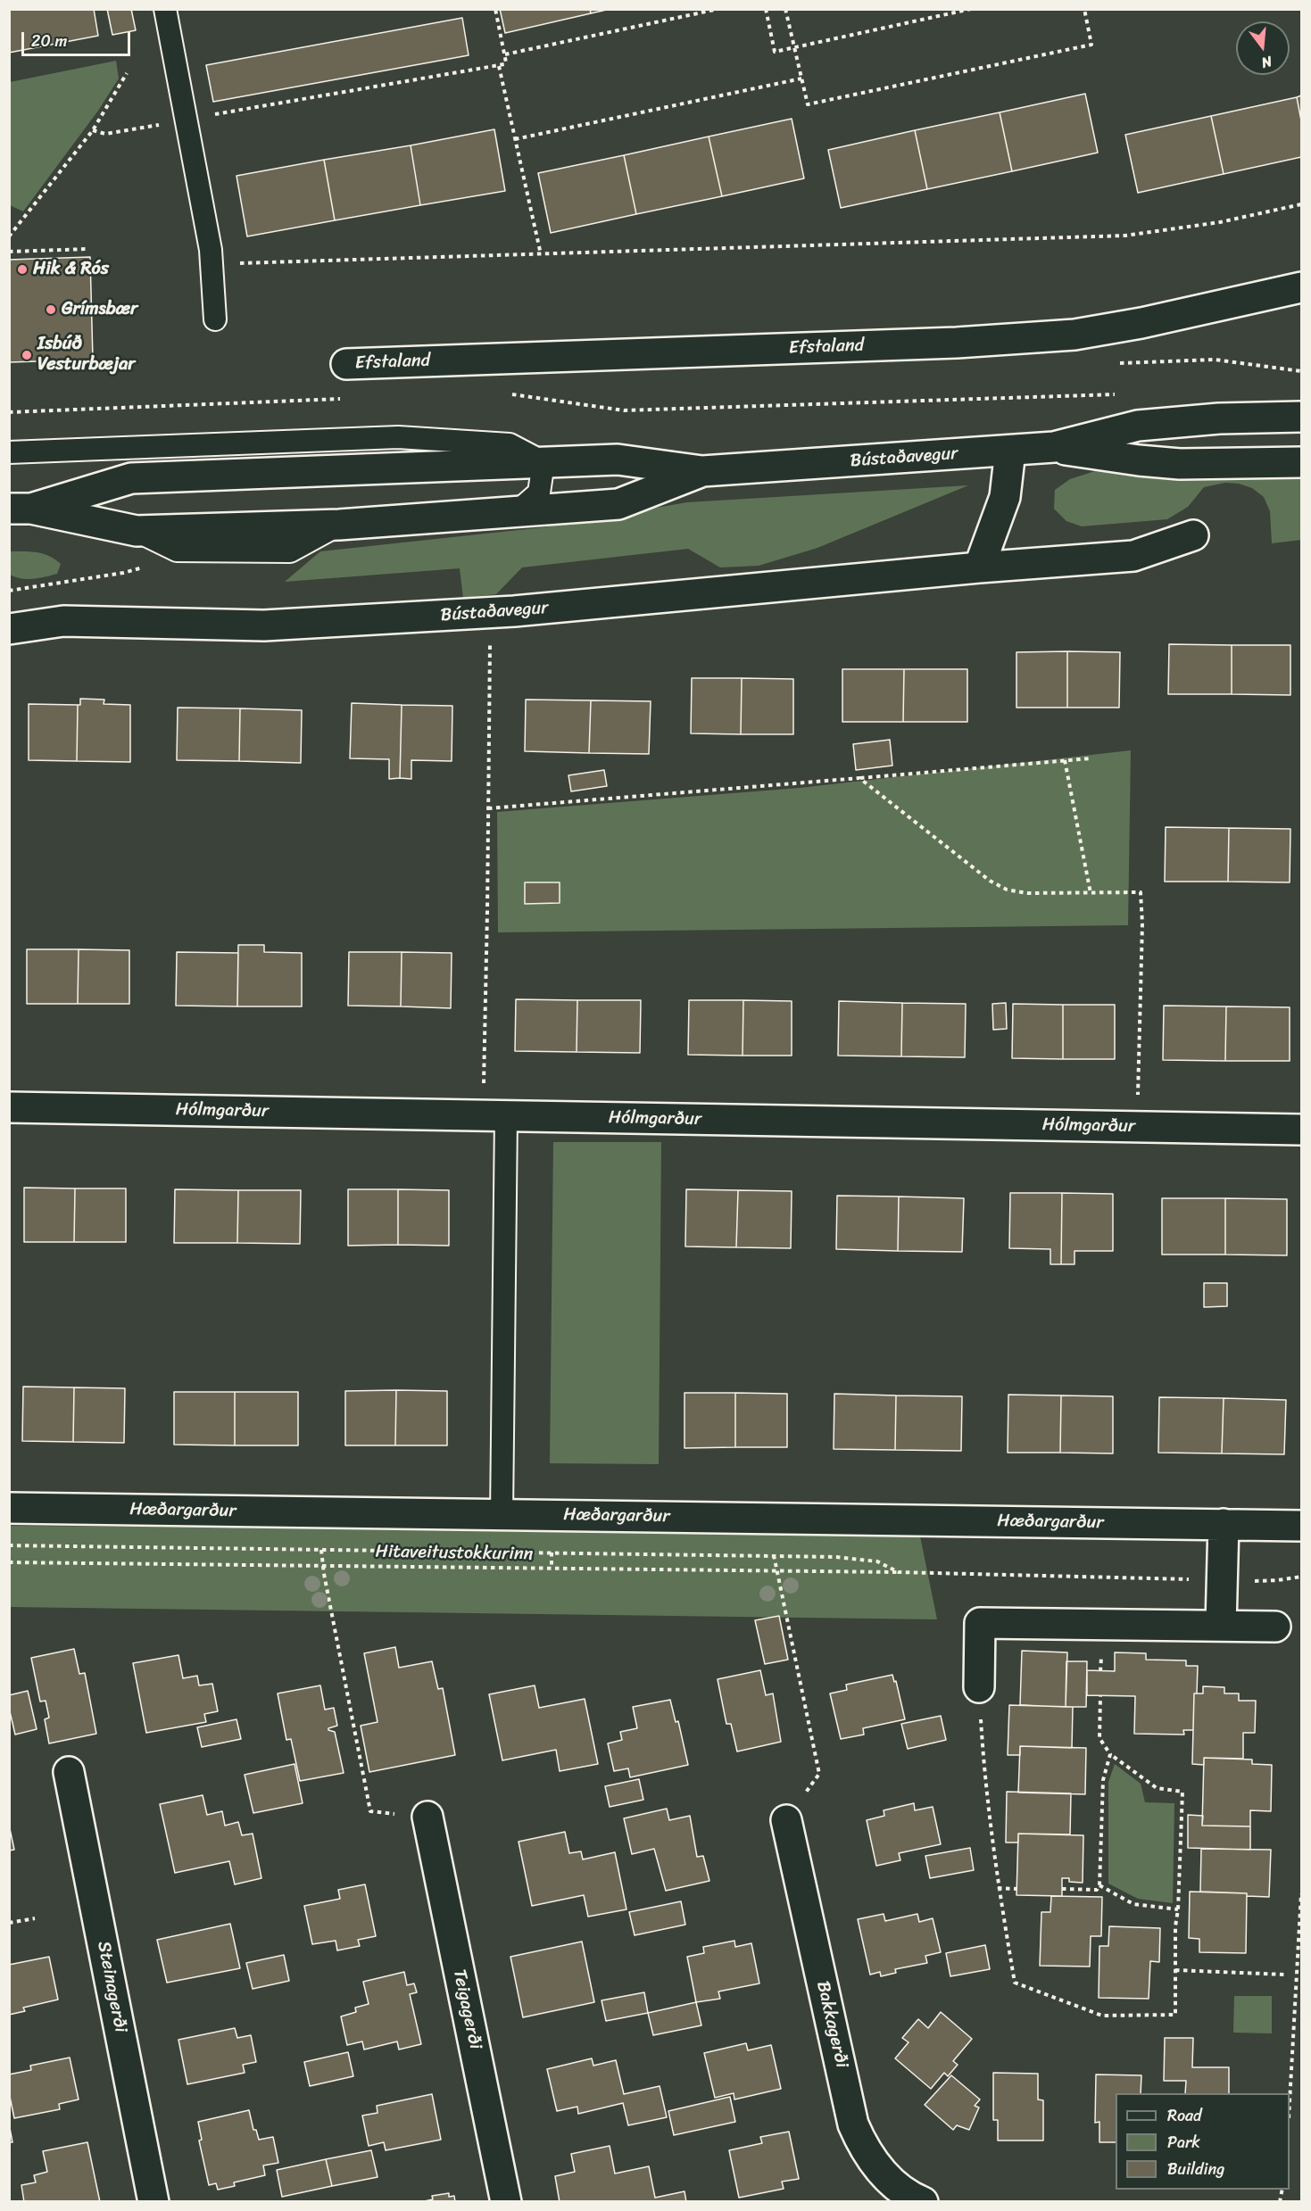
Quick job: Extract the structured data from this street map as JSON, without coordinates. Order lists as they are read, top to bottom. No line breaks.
{"streets":{"street":["Efstaland","Bústaðavegur","Hólmgarður","Hæðargarður","Steinagerði","Teigagerði","Bakkagerði"],"path":["Hitaveitustokkurinn"]},"places":["Hik & Rós","Grímsbær","Isbúð Vesturbæjar"],"legend":["Road","Park","Building"],"scale_bar":"20 m","north":"bottom"}
